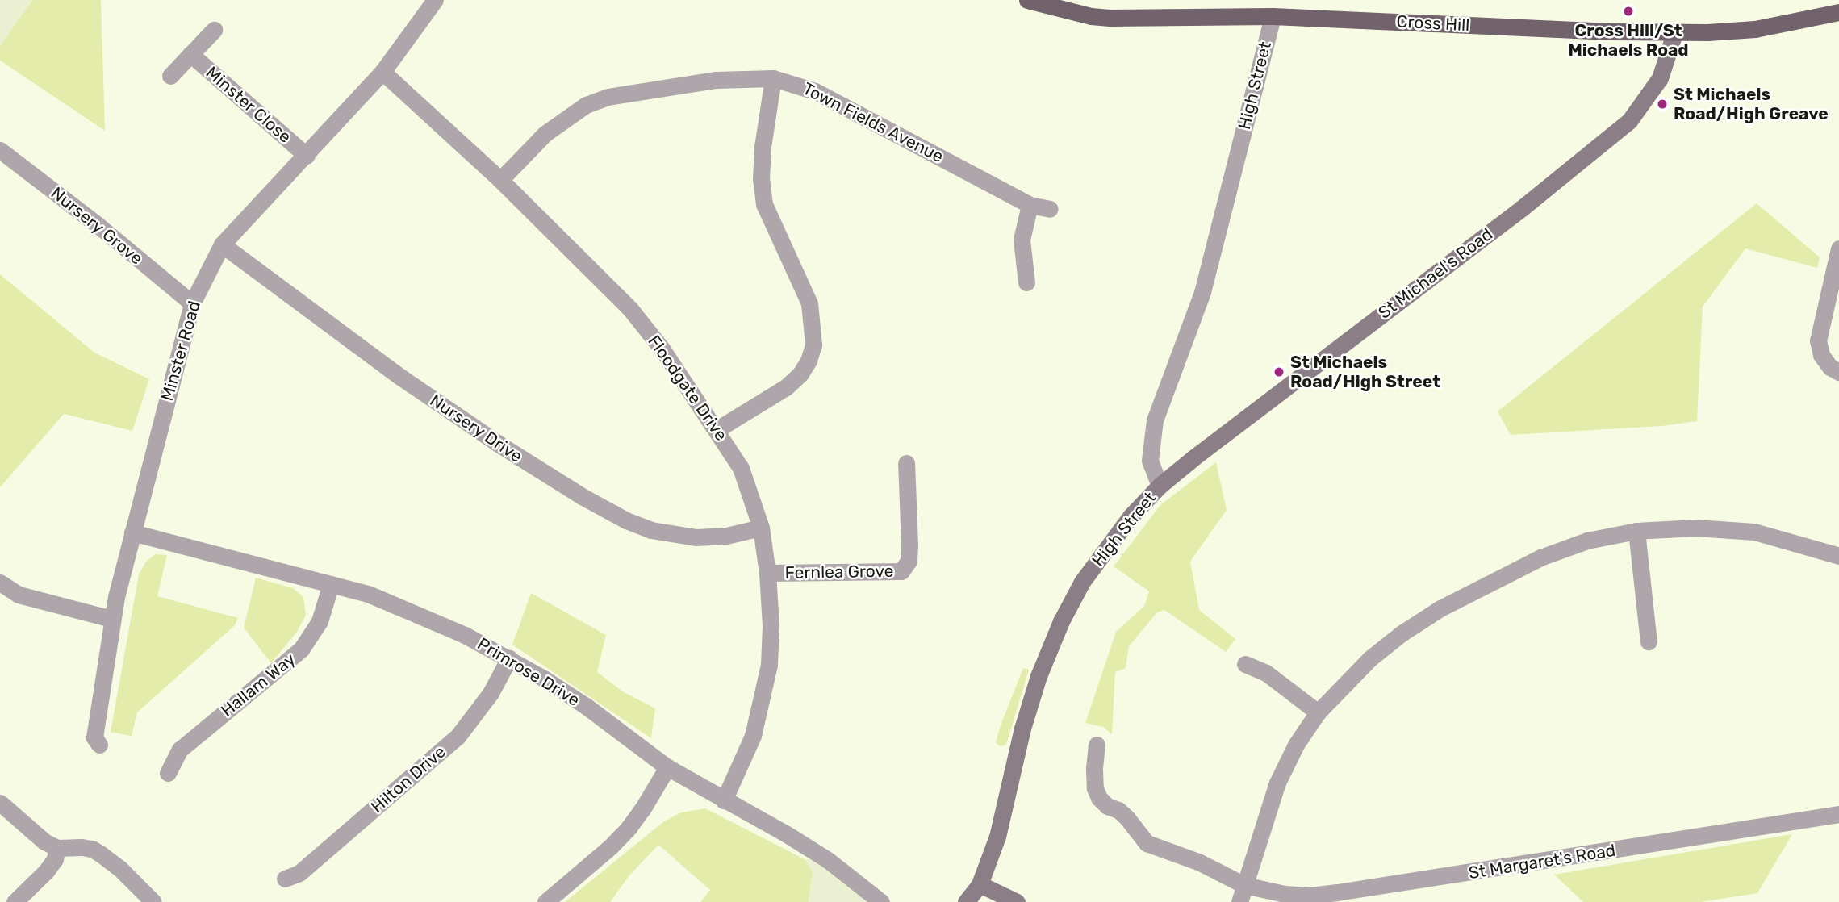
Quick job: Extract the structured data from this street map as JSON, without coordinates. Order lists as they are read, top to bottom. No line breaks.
{"streets":{"main road":["Cross Hill"],"street":["High Street","Minster Close","Town Fields Avenue","Nursery Grove","St Michael's Road","Minster Road","Floodgate Drive","Nursery Drive","Fernlea Grove","Primrose Drive","Hallam Way","Hilton Drive","St Margaret's Road"]},"crossings":[["Cross Hill","High Street"],["Cross Hill","St Michael's Road"],["High Street","St Michael's Road"],["Minster Close","Minster Road"],["Town Fields Avenue","Floodgate Drive"],["Nursery Grove","Minster Road"],["Minster Road","Floodgate Drive"],["Minster Road","Nursery Drive"],["Minster Road","Primrose Drive"],["Floodgate Drive","Nursery Drive"],["Floodgate Drive","Fernlea Grove"],["Floodgate Drive","Primrose Drive"],["Primrose Drive","Hallam Way"],["Primrose Drive","Hilton Drive"]],"places":["Cross Hill/St Michaels Road","St Michaels Road/High Greave","St Michaels Road/High Street"]}
